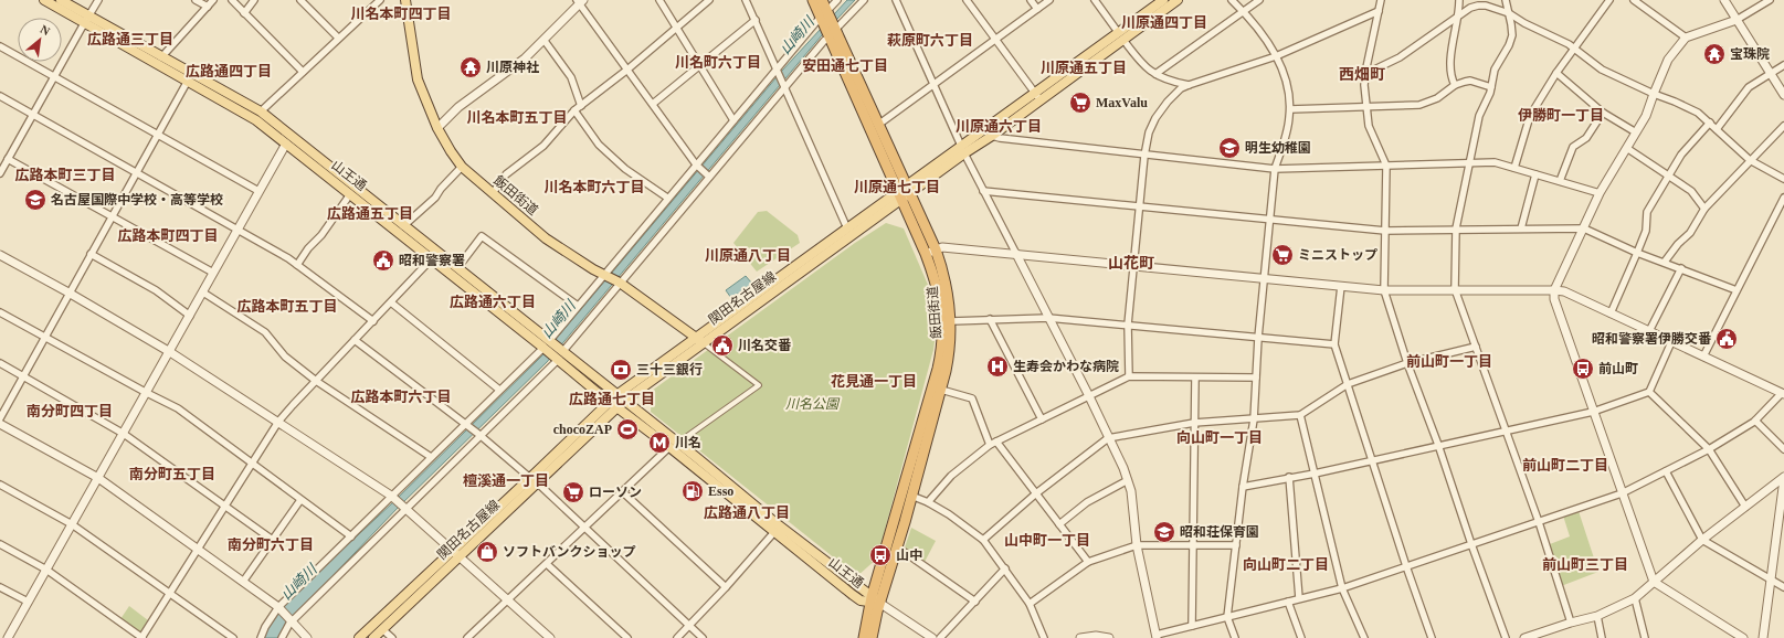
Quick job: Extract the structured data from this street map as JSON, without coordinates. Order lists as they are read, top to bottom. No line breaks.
{"streets":{"highway":["飯田街道"],"main road":["山王通","関田名古屋線"]},"crossings":[["山王通","飯田街道"],["山王通","関田名古屋線"],["飯田街道","関田名古屋線"]],"districts":["川名本町四丁目","川原通四丁目","広路通三丁目","萩原町六丁目","川名町六丁目","安田通七丁目","川原通五丁目","広路通四丁目","西畑町","伊勝町一丁目","川名本町五丁目","川原通六丁目","広路本町三丁目","川名本町六丁目","川原通七丁目","広路通五丁目","広路本町四丁目","川原通八丁目","山花町","広路通六丁目","広路本町五丁目","前山町一丁目","花見通一丁目","広路本町六丁目","広路通七丁目","南分町四丁目","向山町一丁目","前山町二丁目","南分町五丁目","檀溪通一丁目","広路通八丁目","山中町一丁目","南分町六丁目","向山町二丁目","前山町三丁目"],"water":["山崎川"],"parks":["川名公園"],"places":{"temple":["宝珠院","川原神社"],"supermarket":["MaxValu","ミニストップ","ローソン"],"school or university":["明生幼稚園","名古屋国際中学校・高等学校","昭和荘保育園"],"public building":["昭和警察署","昭和警察署伊勝交番","川名交番"],"hospital":["生寿会かわな病院"],"bus stop":["前山町","山中"],"bank":["三十三銀行"],"sports":["chocoZAP"],"metro station":["川名"],"fuel station":["Esso"],"shop":["ソフトバンクショップ"]},"north":"top right"}
